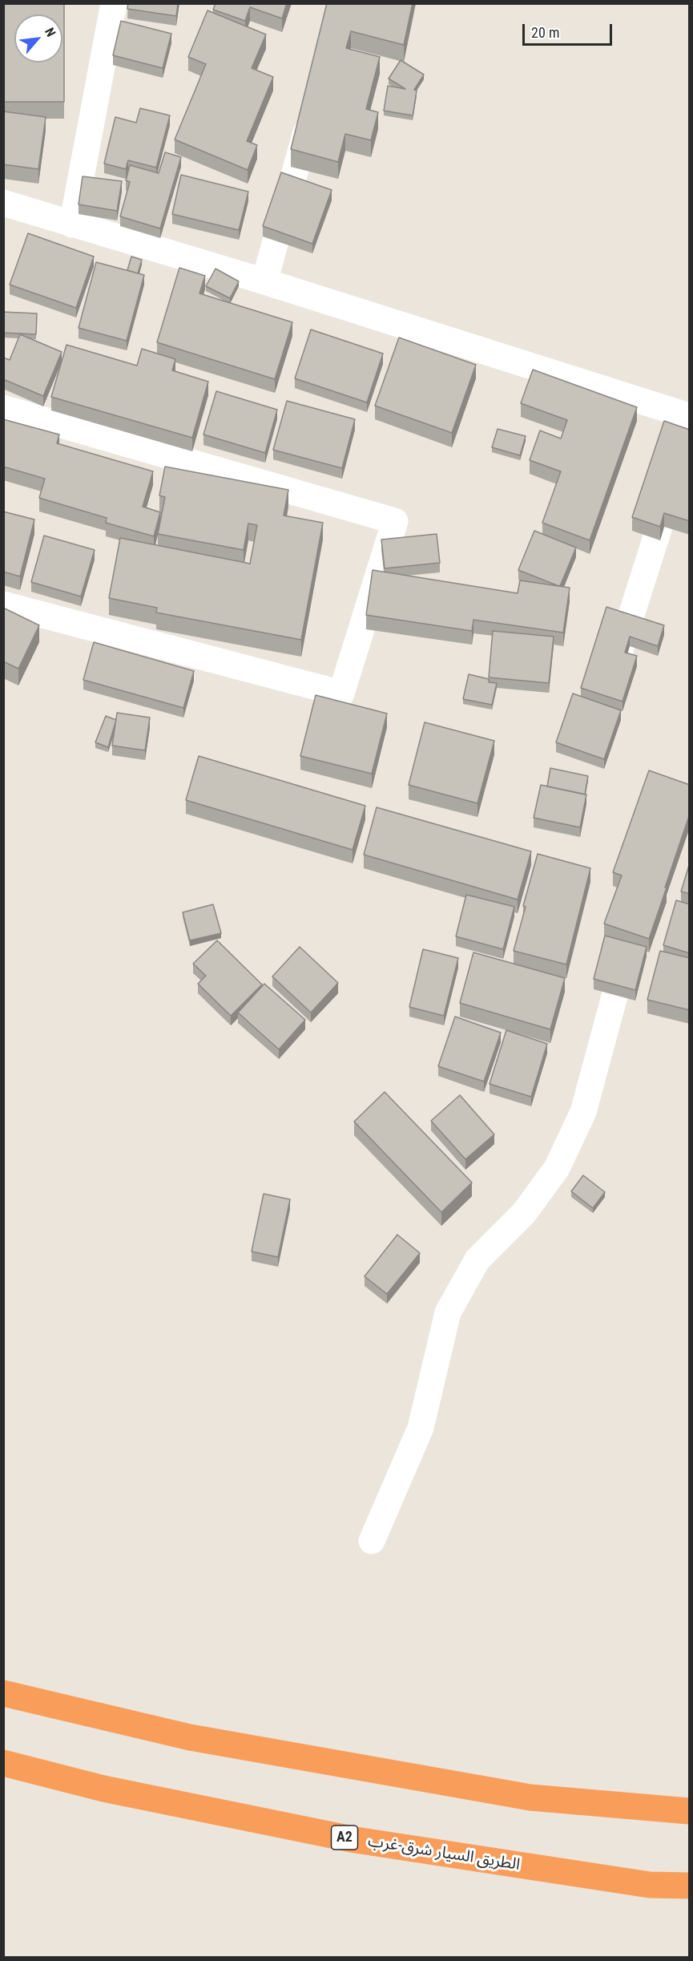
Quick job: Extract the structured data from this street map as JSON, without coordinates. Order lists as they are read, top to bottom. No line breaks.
{"streets":{"highway":["A2","الطريق السيار شرق-غرب"]},"scale_bar":"20 m","north":"top right"}
